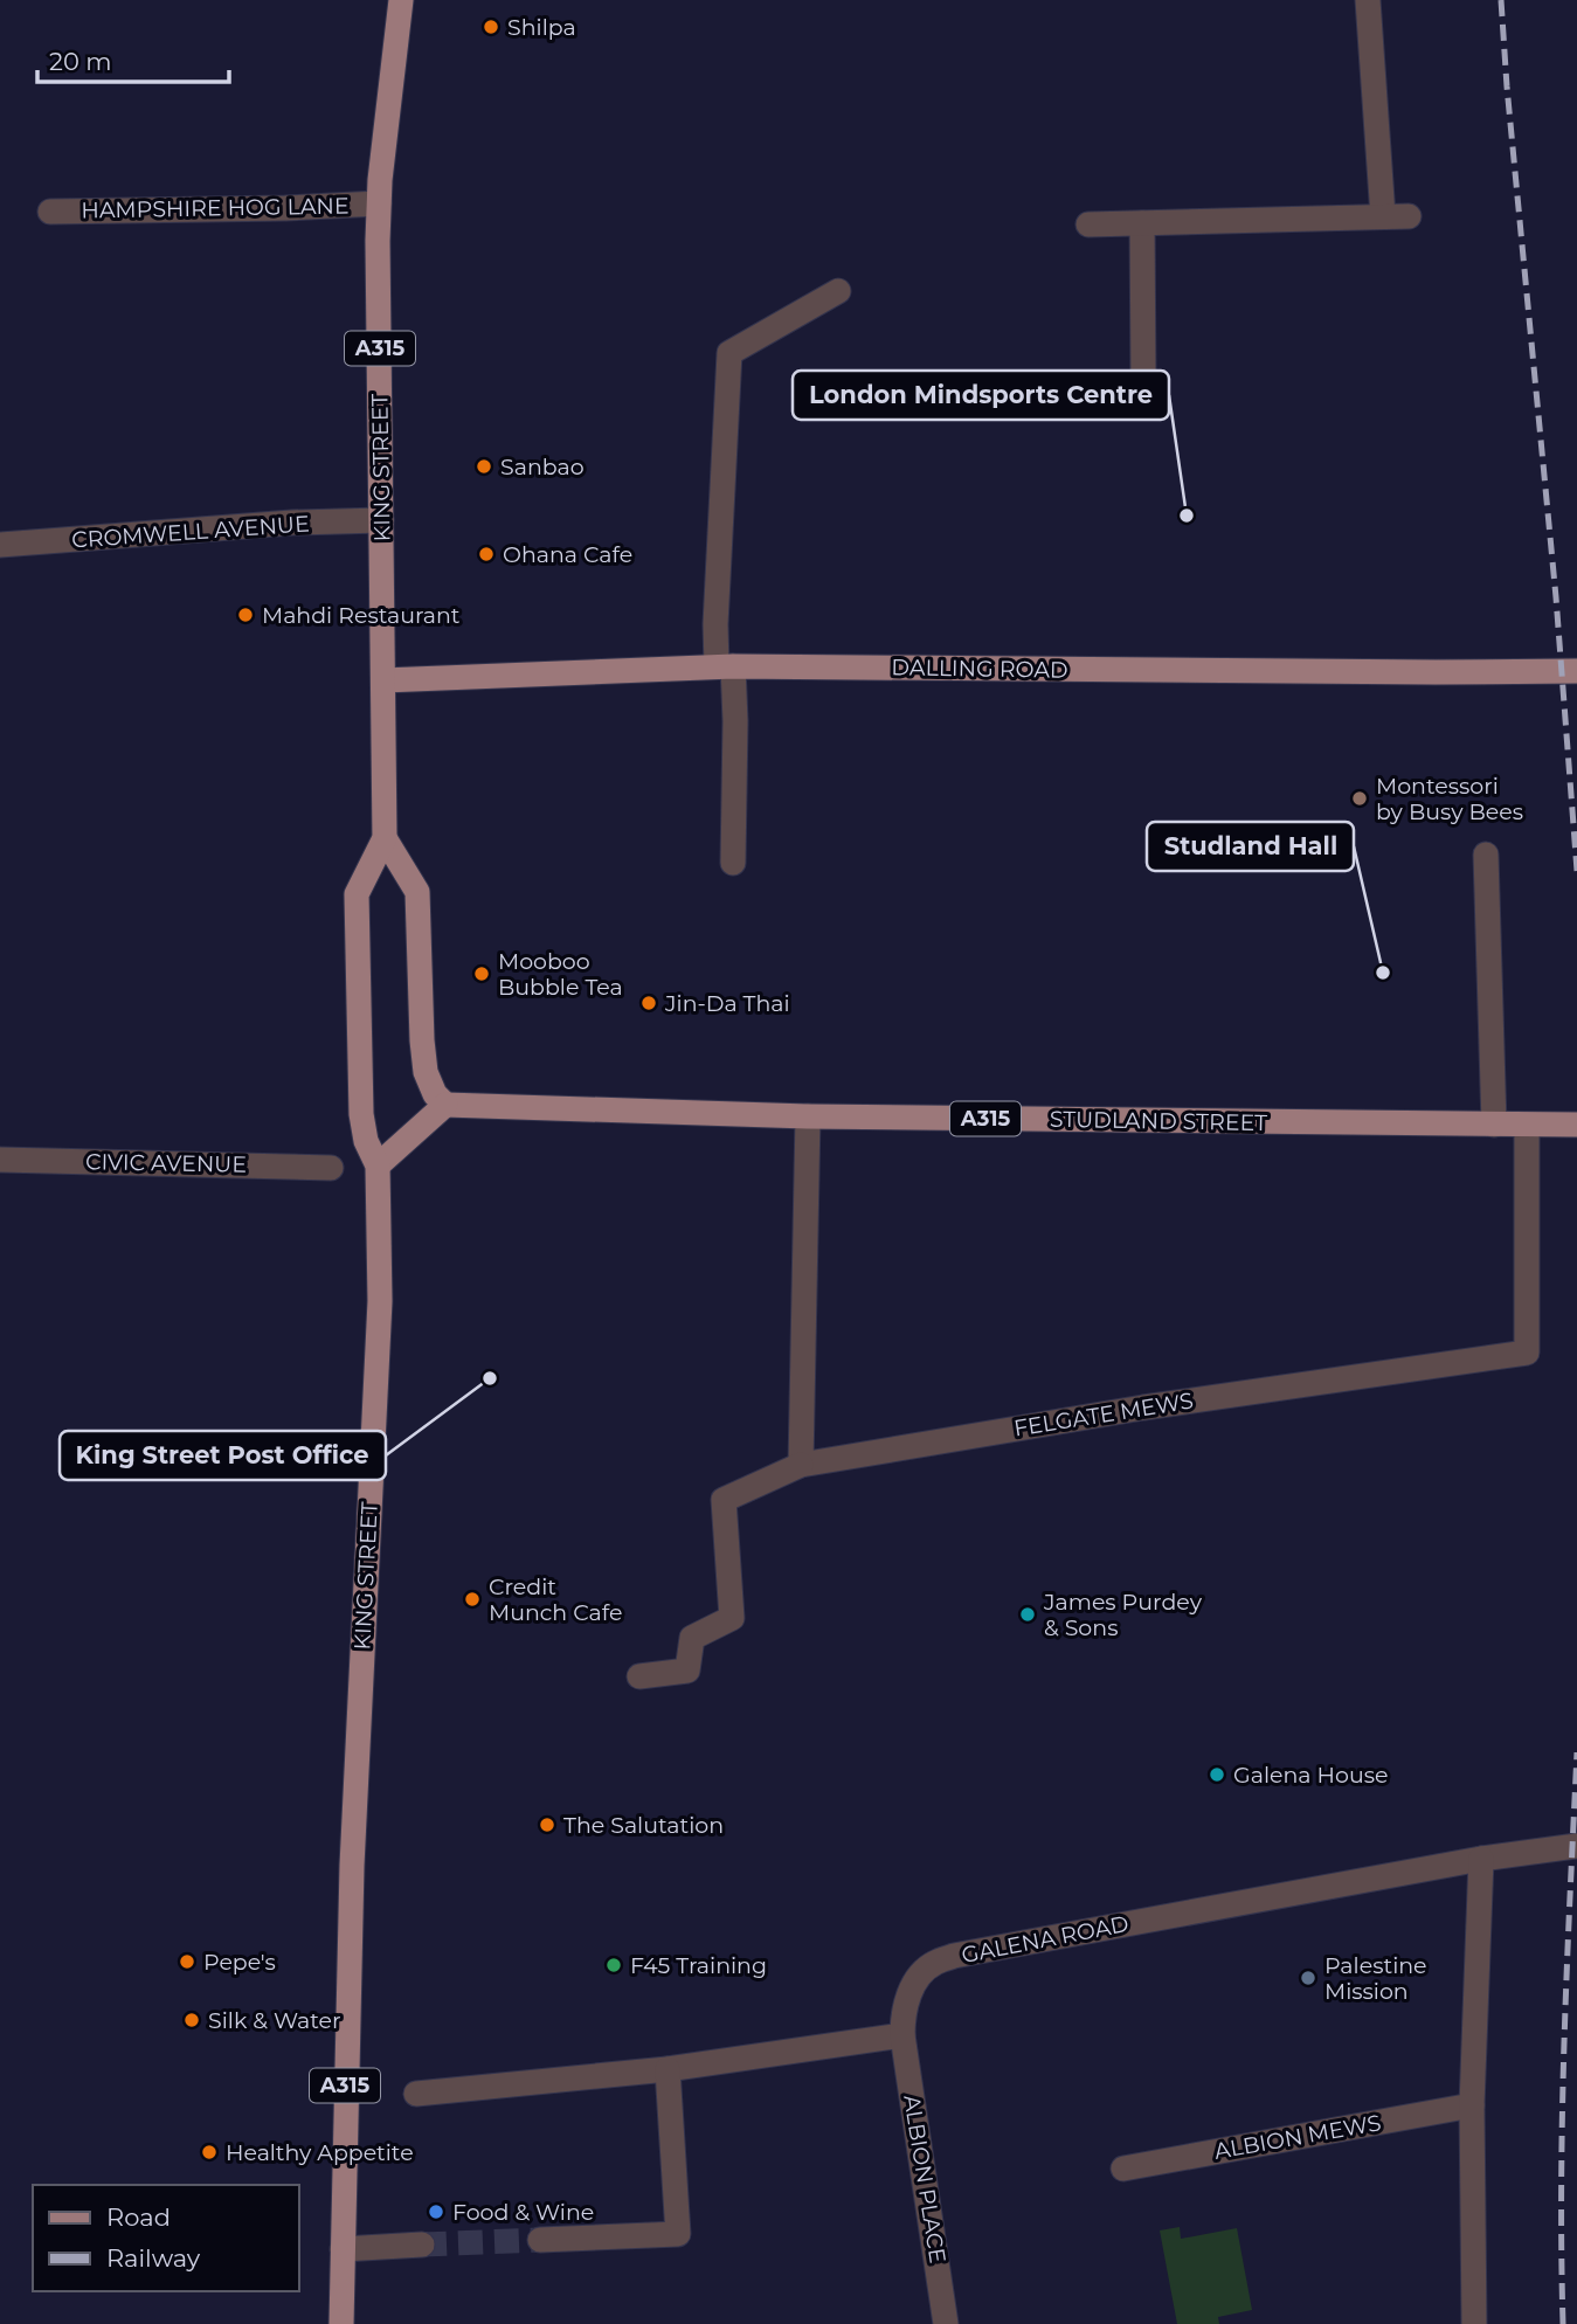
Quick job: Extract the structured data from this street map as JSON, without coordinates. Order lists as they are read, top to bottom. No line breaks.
{"streets":{"main road":["A315","KING STREET","DALLING ROAD","STUDLAND STREET"],"street":["HAMPSHIRE HOG LANE","CROMWELL AVENUE","CIVIC AVENUE","FELGATE MEWS","GALENA ROAD","ALBION MEWS","ALBION PLACE"]},"crossings":[["HAMPSHIRE HOG LANE","KING STREET"],["KING STREET","CROMWELL AVENUE"],["KING STREET","DALLING ROAD"],["STUDLAND STREET","FELGATE MEWS"],["GALENA ROAD","ALBION PLACE"]],"places":["Shilpa","Sanbao","London Mindsports Centre","Ohana Cafe","Mahdi Restaurant","Montessori by Busy Bees","Studland Hall","Mooboo Bubble Tea","Jin-Da Thai","King Street Post Office","Credit Munch Cafe","James Purdey & Sons","Galena House","The Salutation","Pepe's","F45 Training","Palestine Mission","Silk & Water","Healthy Appetite","Food & Wine"],"legend":["Road","Railway"],"scale_bar":"20 m"}
